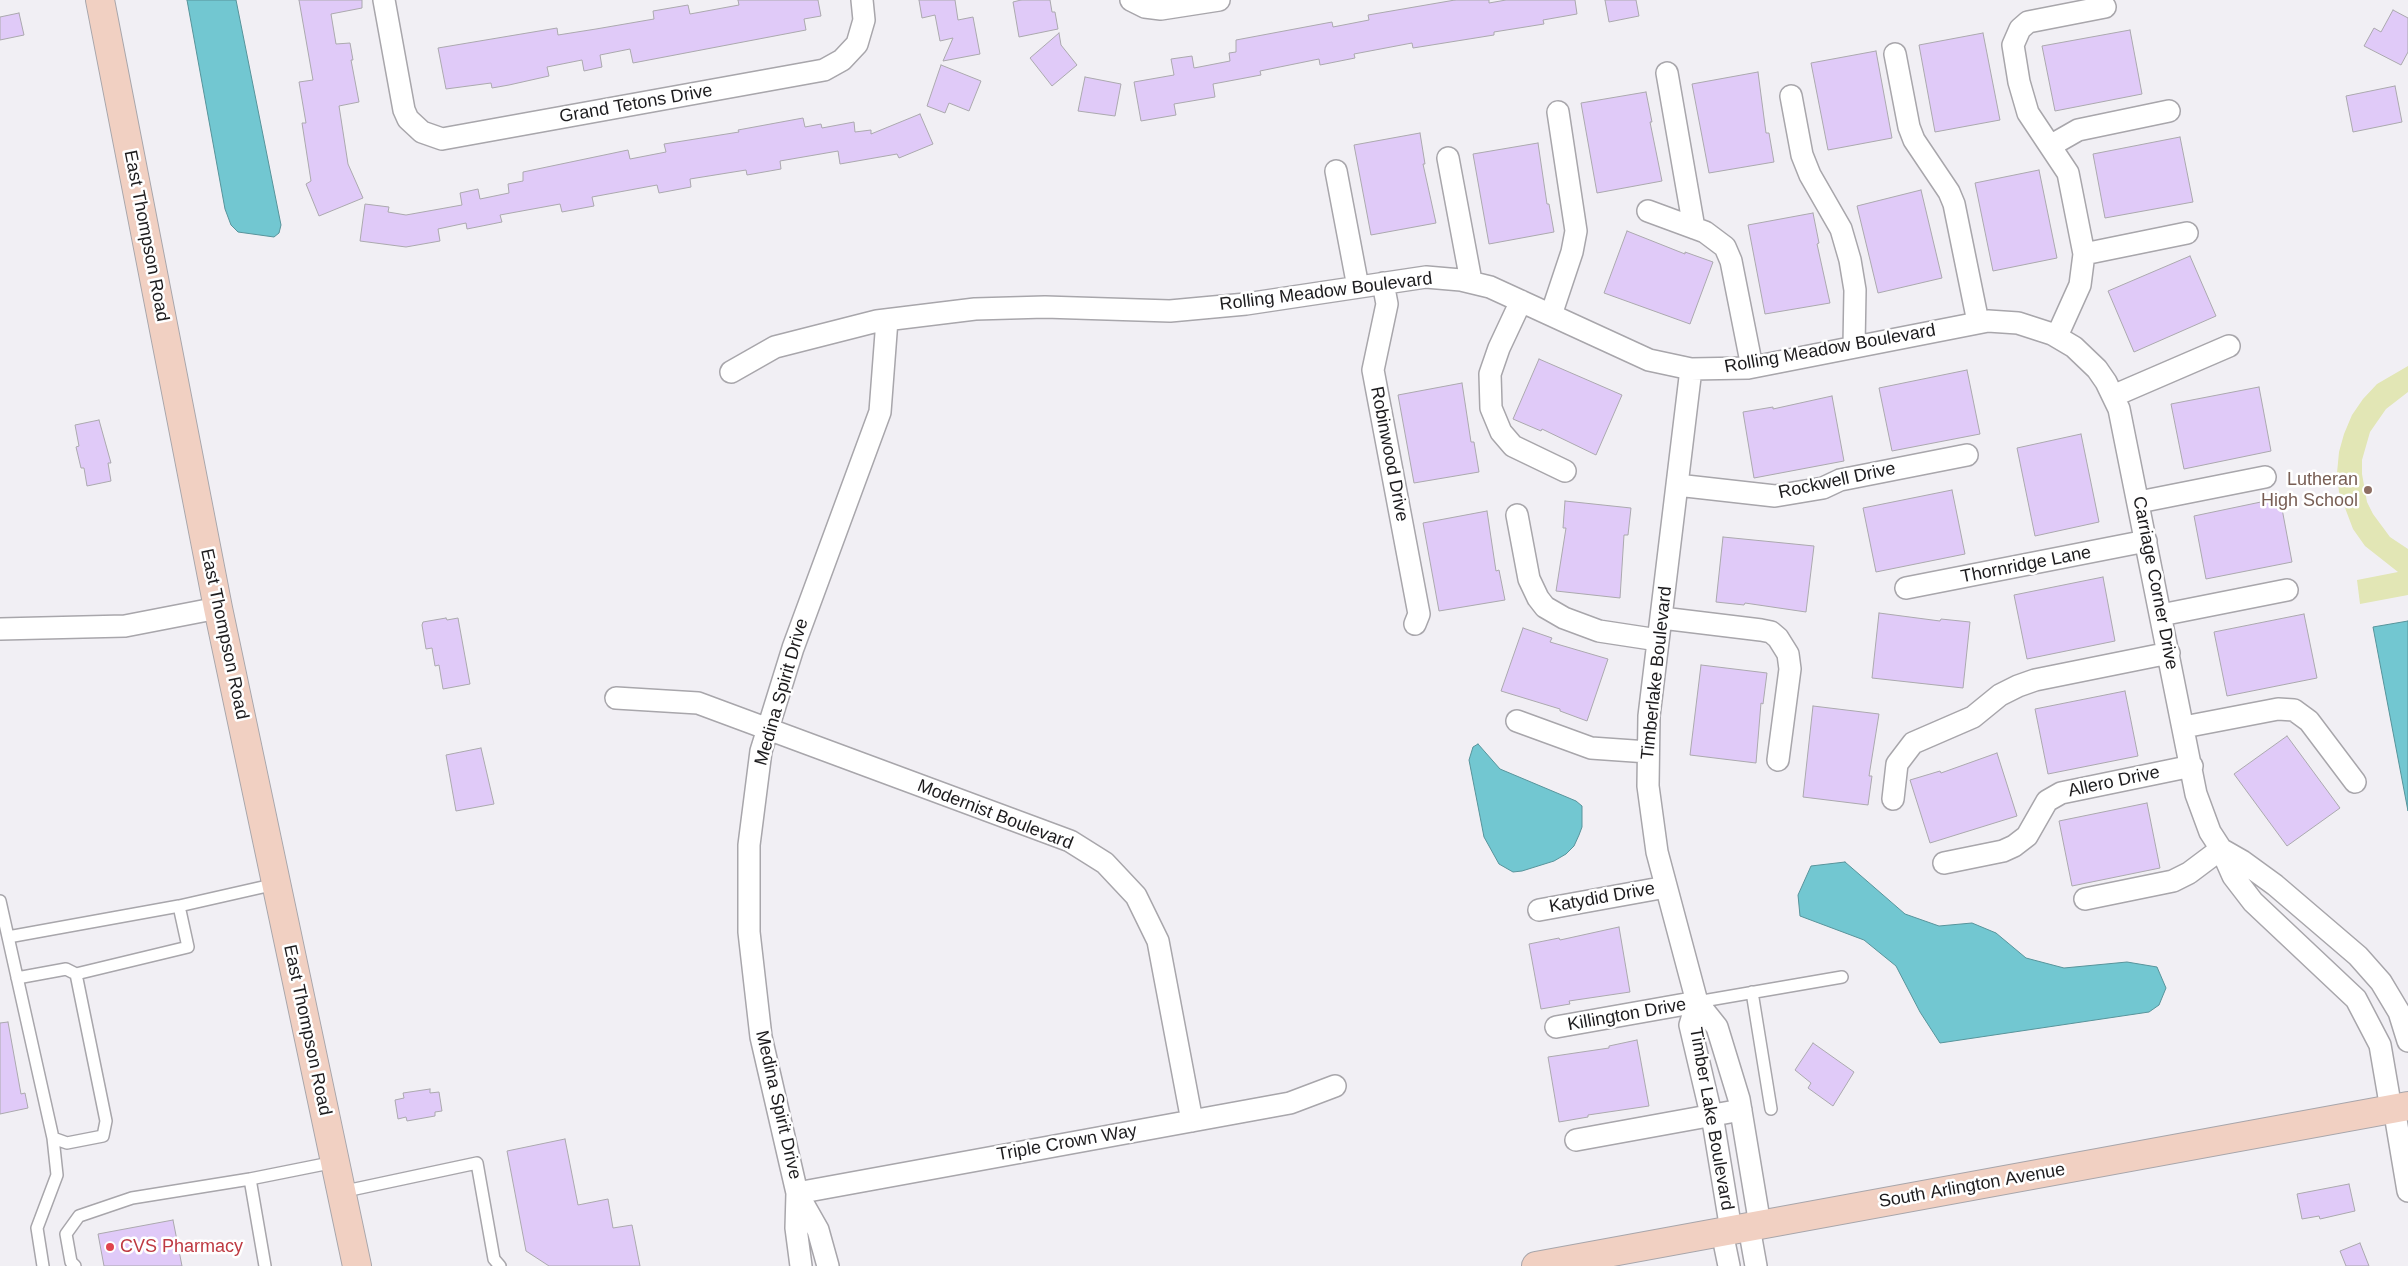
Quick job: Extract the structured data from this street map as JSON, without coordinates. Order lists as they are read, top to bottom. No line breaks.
{"streets":{"main road":["East Thompson Road","South Arlington Avenue"],"street":["Grand Tetons Drive","Rolling Meadow Boulevard","Robinwood Drive","Rockwell Drive","Thornridge Lane","Carriage Corner Drive","Timberlake Boulevard","Medina Spirit Drive","Allero Drive","Modernist Boulevard","Katydid Drive","Killington Drive","Timber Lake Boulevard","Triple Crown Way"]},"crossings":[["Rolling Meadow Boulevard","Robinwood Drive"],["Rolling Meadow Boulevard","Carriage Corner Drive"],["Rolling Meadow Boulevard","Timberlake Boulevard"],["Rolling Meadow Boulevard","Medina Spirit Drive"],["Rockwell Drive","Timberlake Boulevard"],["Thornridge Lane","Carriage Corner Drive"],["Carriage Corner Drive","Allero Drive"],["Carriage Corner Drive","South Arlington Avenue"],["Timberlake Boulevard","Katydid Drive"],["Timberlake Boulevard","Killington Drive"],["Timberlake Boulevard","Timber Lake Boulevard"],["Medina Spirit Drive","Modernist Boulevard"],["Medina Spirit Drive","Triple Crown Way"],["Modernist Boulevard","Triple Crown Way"],["Killington Drive","Timber Lake Boulevard"],["Timber Lake Boulevard","South Arlington Avenue"]],"places":["Lutheran High School","CVS Pharmacy"]}
